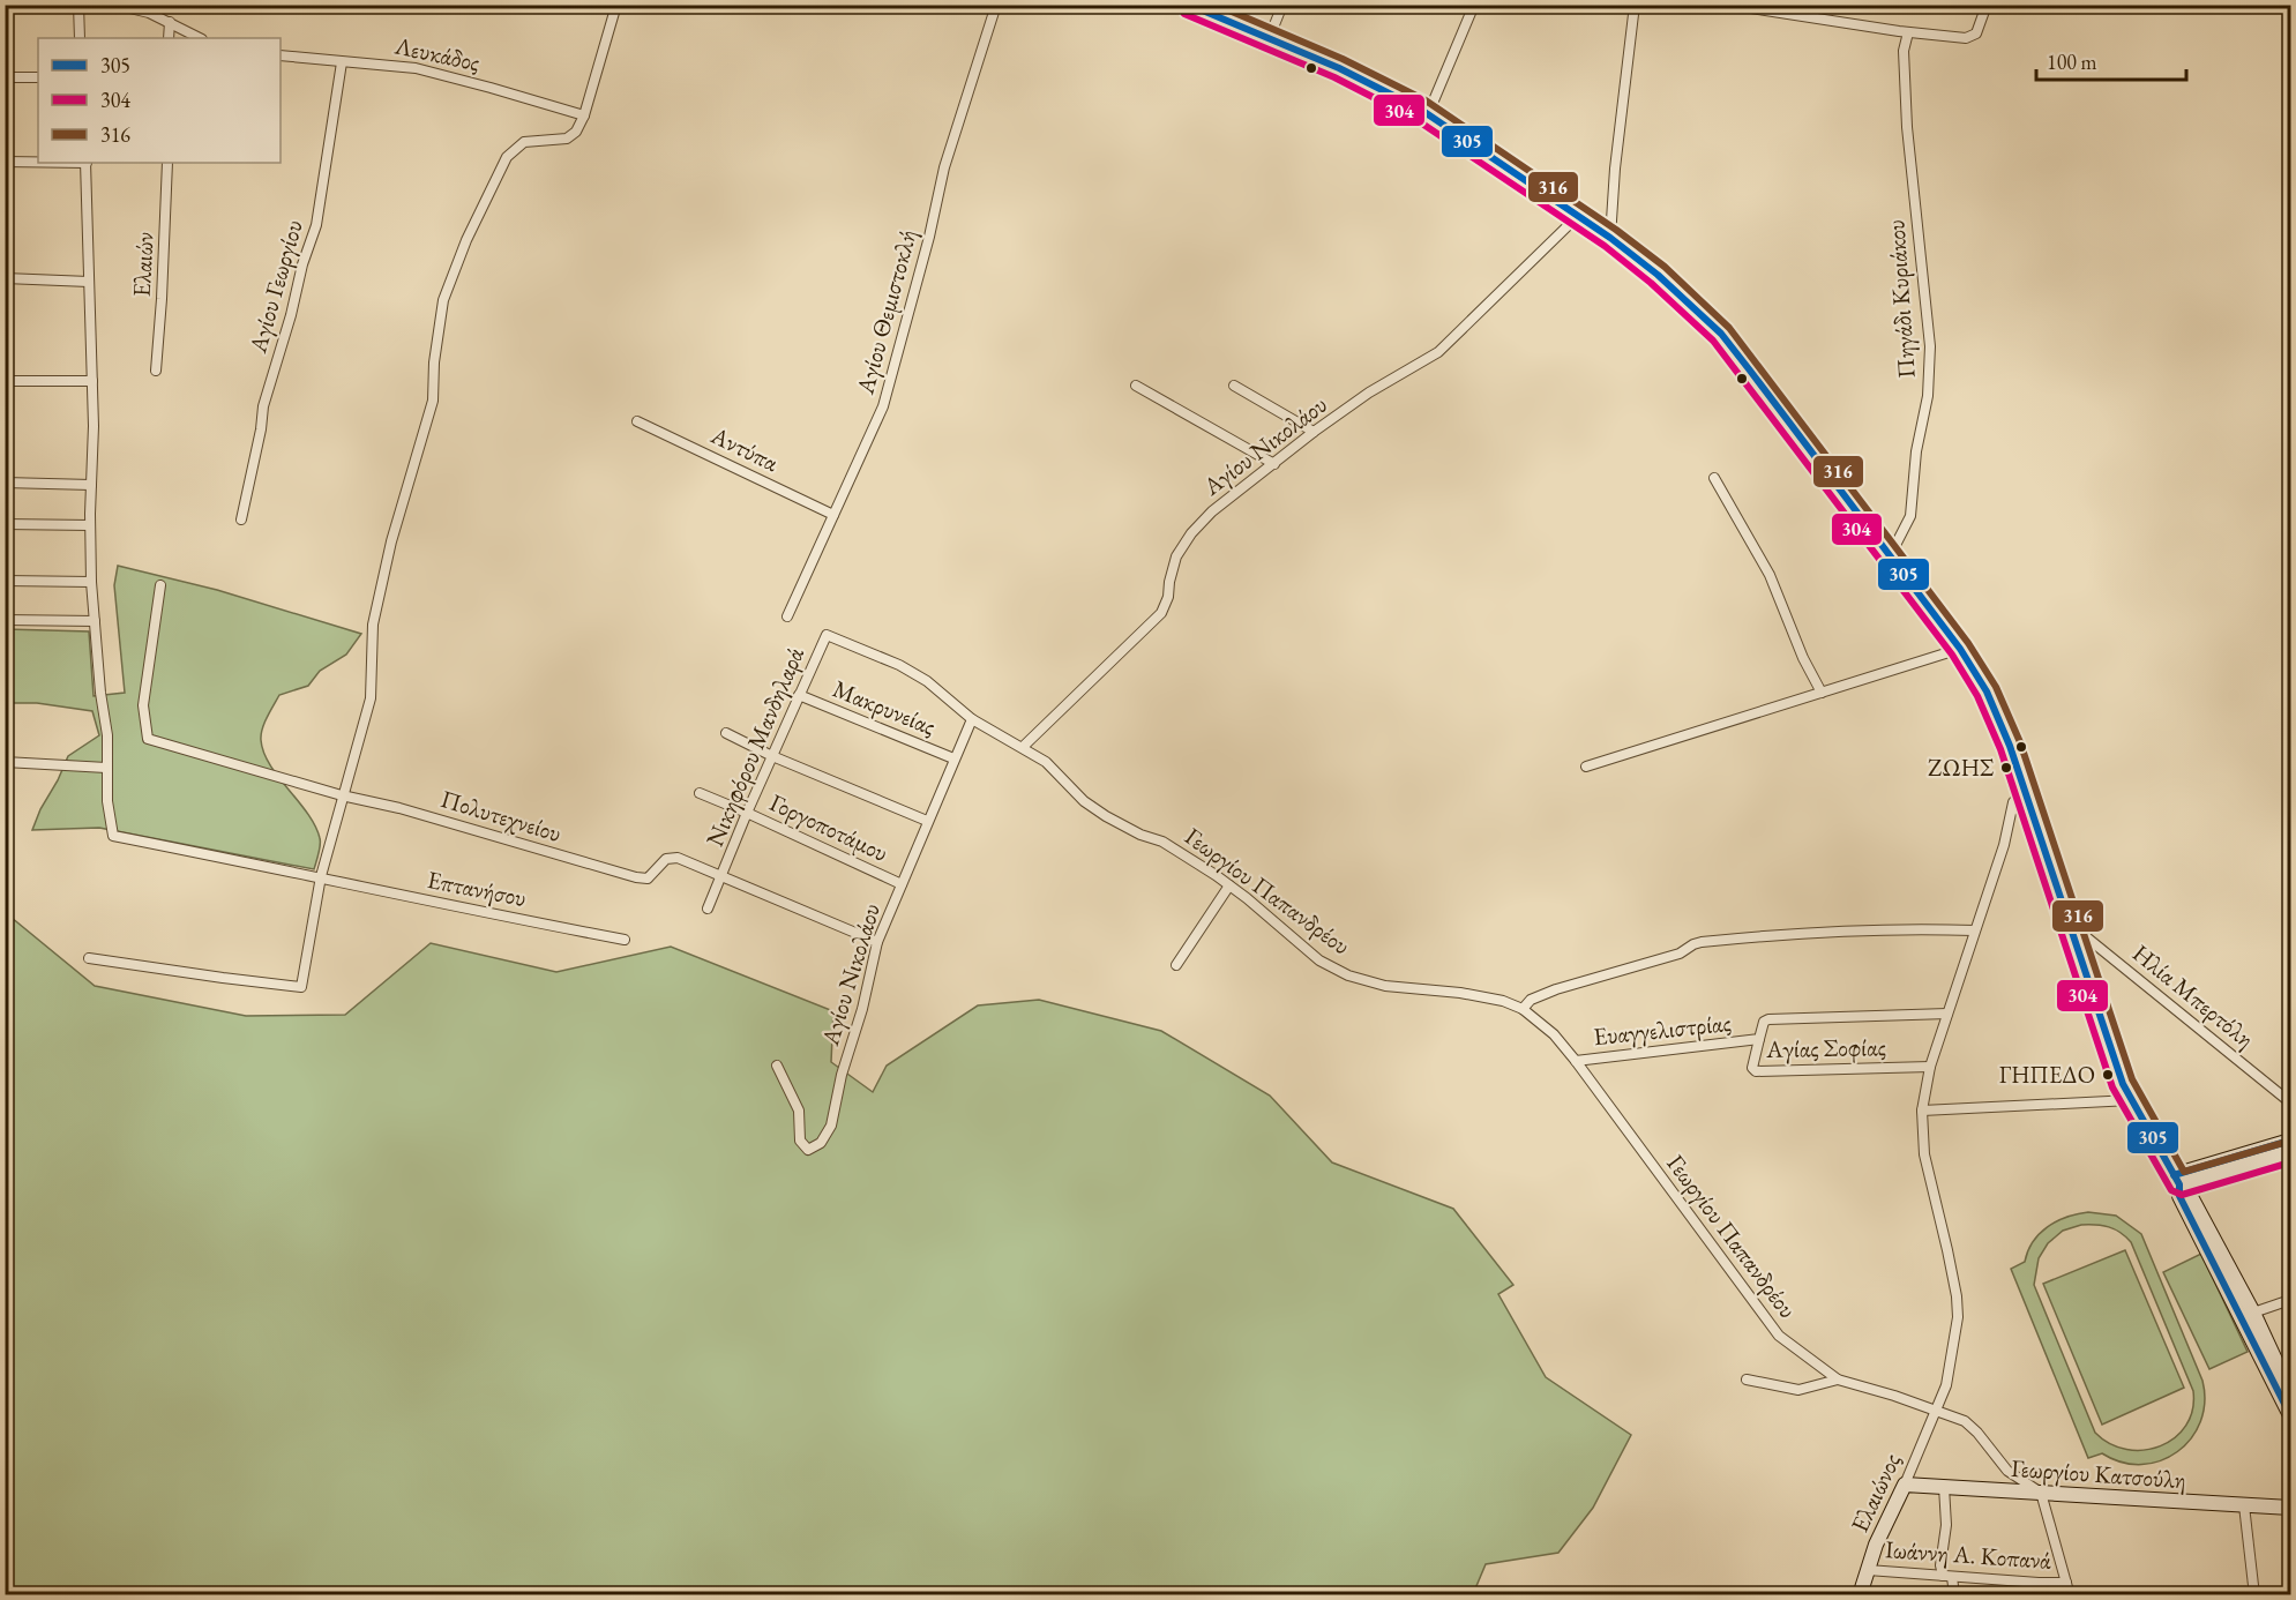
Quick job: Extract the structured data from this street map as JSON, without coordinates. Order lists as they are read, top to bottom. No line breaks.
{"streets":{"main road":["Γεωργίου Κατσούλη","Ελαιώνος"],"street":["Λευκάδος","Ελαιών","Αγίου Γεωργίου","Πηγάδι Κυριάκου","Αγίου Θεμιστοκλή","Αγίου Νικολάου","Αντύπα","Μακρυνείας","Νικηφόρου Μανδηλαρά","Πολυτεχνείου","Γοργοποτάμου","Επτανήσου","Γεωργίου Παπανδρέου","Ηλία Μπερτόλη","Ευαγγελιστρίας","Αγίας Σοφίας","Ιωάννη Α. Κοπανά"]},"crossings":[["Λευκάδος","Αγίου Γεωργίου"],["Αγίου Θεμιστοκλή","Αντύπα"],["Αγίου Νικολάου","Μακρυνείας"],["Αγίου Νικολάου","Γοργοποτάμου"],["Αγίου Νικολάου","Γεωργίου Παπανδρέου"],["Μακρυνείας","Νικηφόρου Μανδηλαρά"],["Νικηφόρου Μανδηλαρά","Πολυτεχνείου"],["Νικηφόρου Μανδηλαρά","Γοργοποτάμου"],["Νικηφόρου Μανδηλαρά","Γεωργίου Παπανδρέου"],["Γεωργίου Παπανδρέου","Ευαγγελιστρίας"],["Γεωργίου Παπανδρέου","Γεωργίου Κατσούλη"],["Γεωργίου Παπανδρέου","Ελαιώνος"],["Ευαγγελιστρίας","Αγίας Σοφίας"],["Ευαγγελιστρίας","Ελαιώνος"],["Αγίας Σοφίας","Ελαιώνος"],["Γεωργίου Κατσούλη","Ελαιώνος"],["Ελαιώνος","Ιωάννη Α. Κοπανά"]],"places":["ΖΩΗΣ","ΓΗΠΕΔΟ"],"lines":["transit line 305","transit line 316","transit line 304"],"legend":["305","304","316"],"scale_bar":"100 m"}
